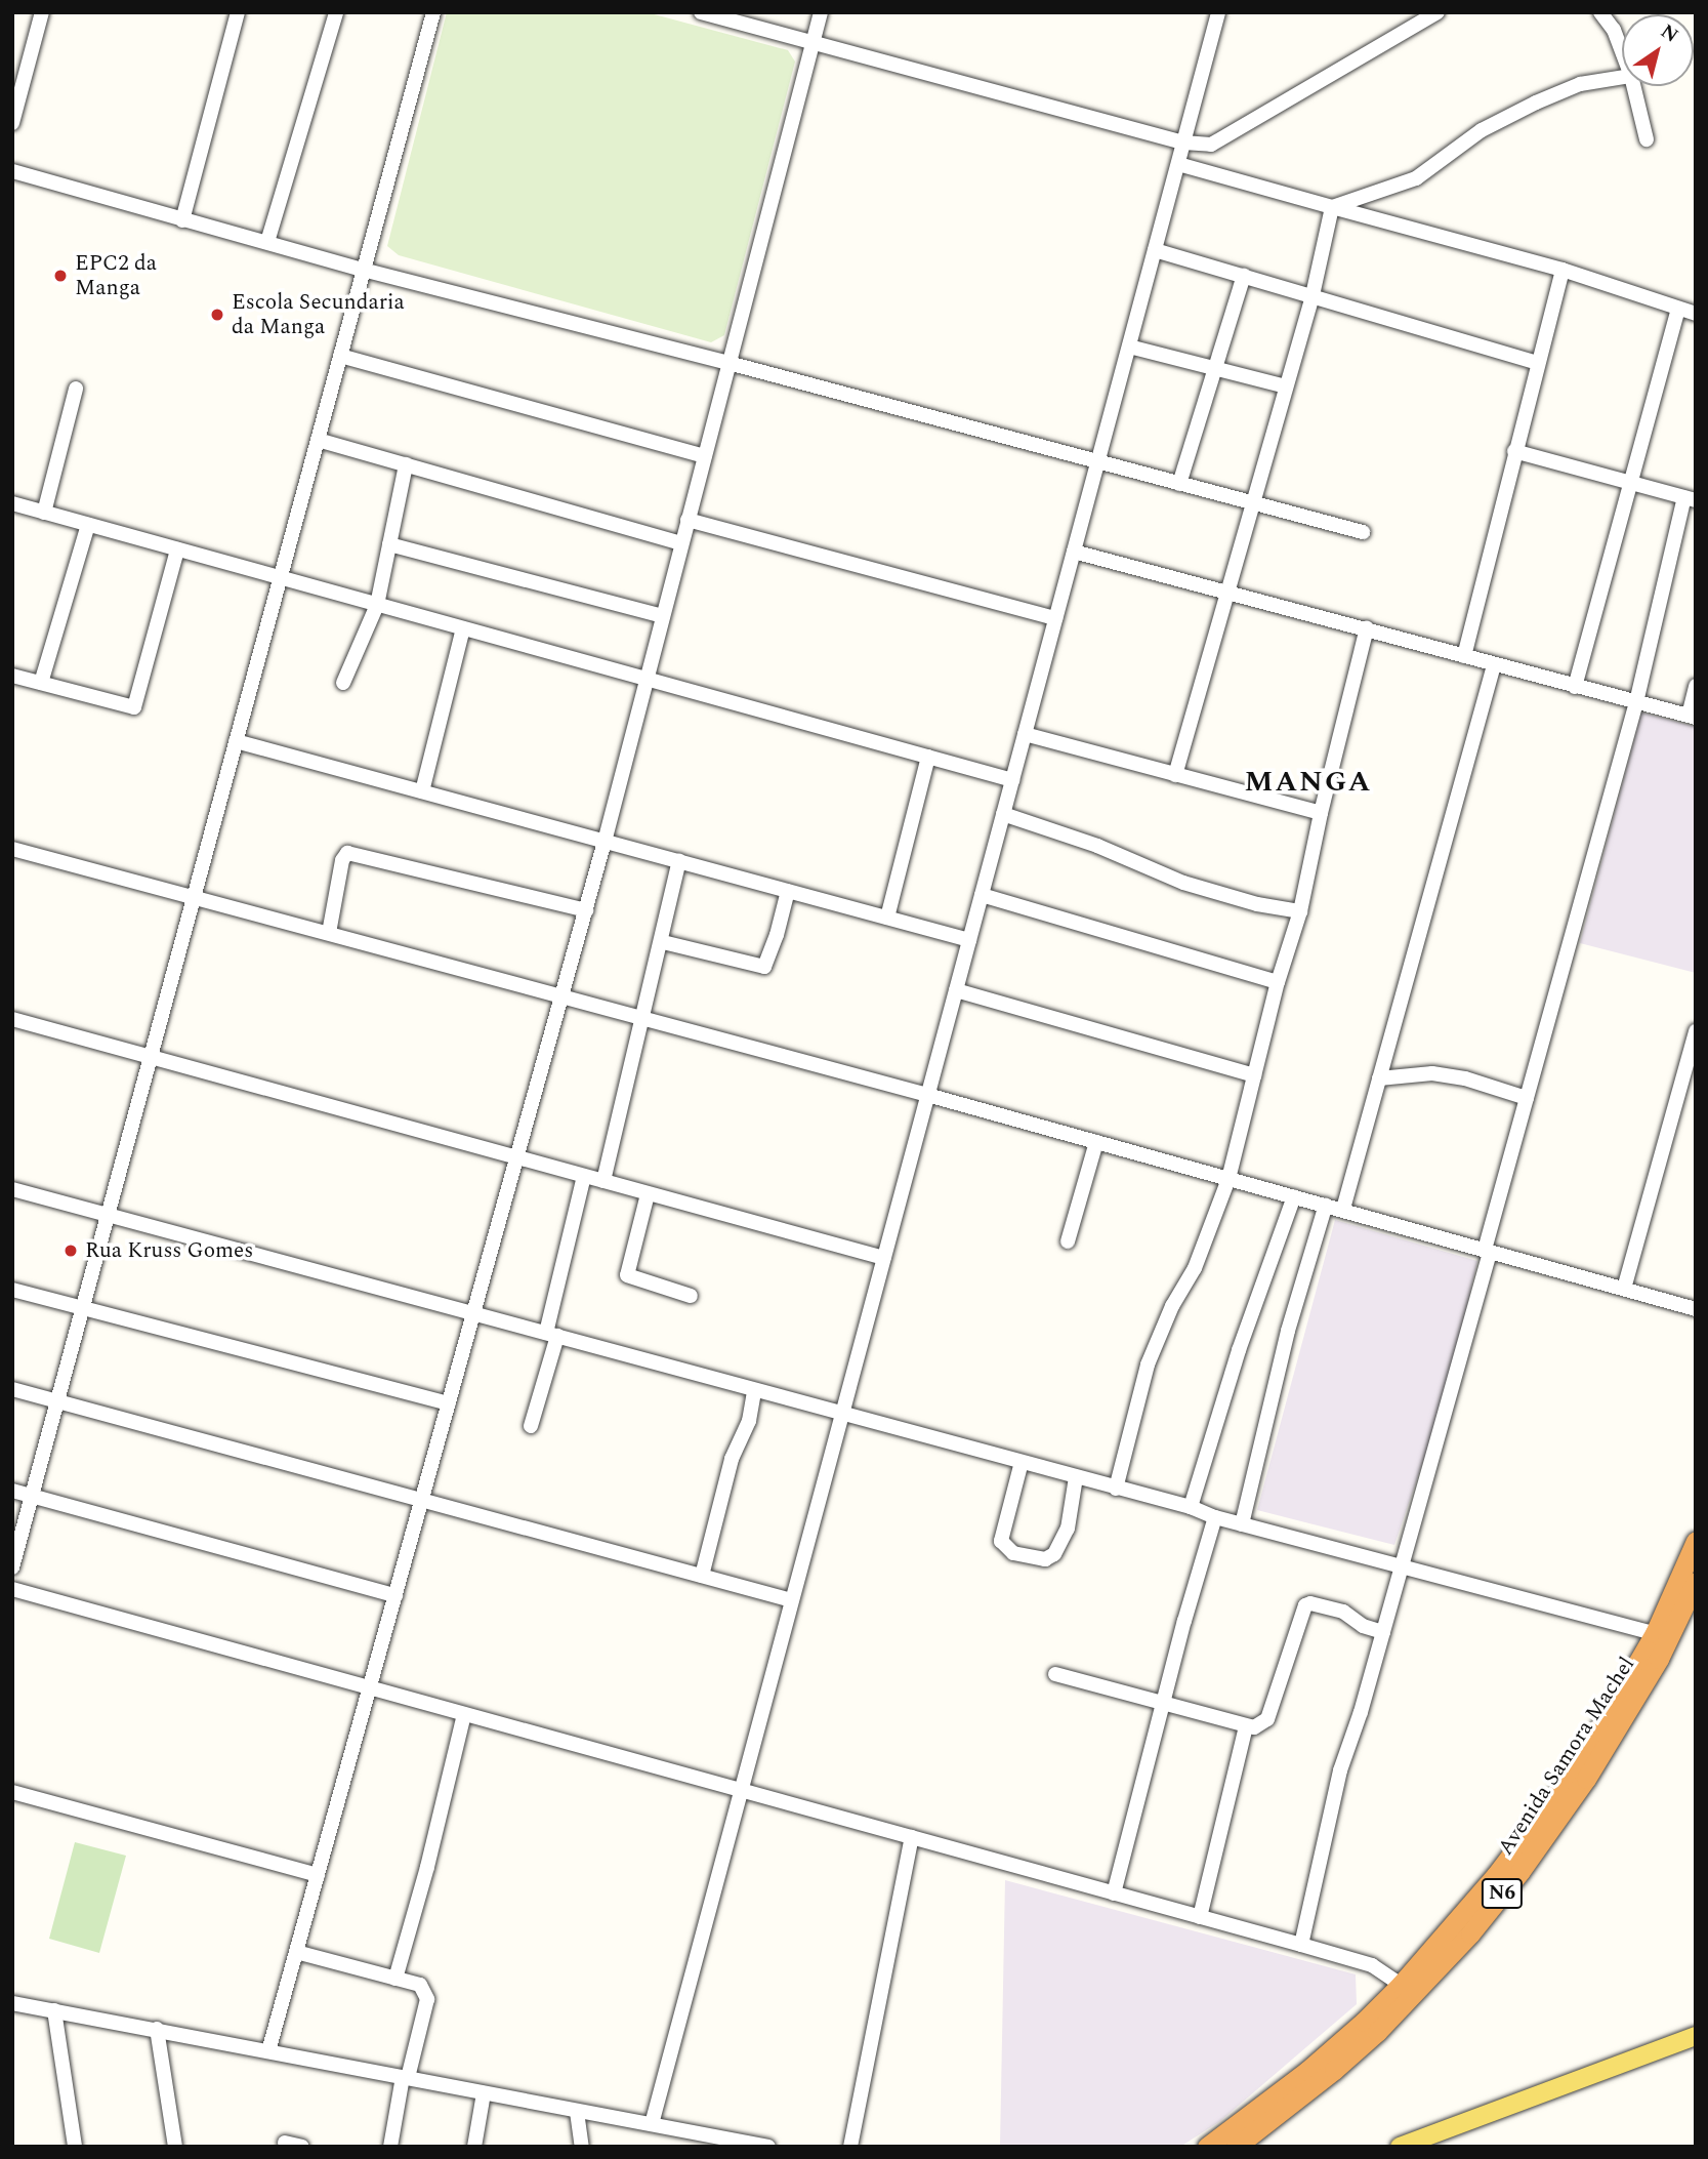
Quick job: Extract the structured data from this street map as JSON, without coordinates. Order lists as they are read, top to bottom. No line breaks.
{"streets":{"highway":["Avenida Samora Machel","N6"]},"crossings":[["Avenida Samora Machel","N6"]],"districts":["MANGA"],"places":["EPC2 da Manga","Escola Secundaria da Manga","Rua Kruss Gomes"],"north":"top right"}
